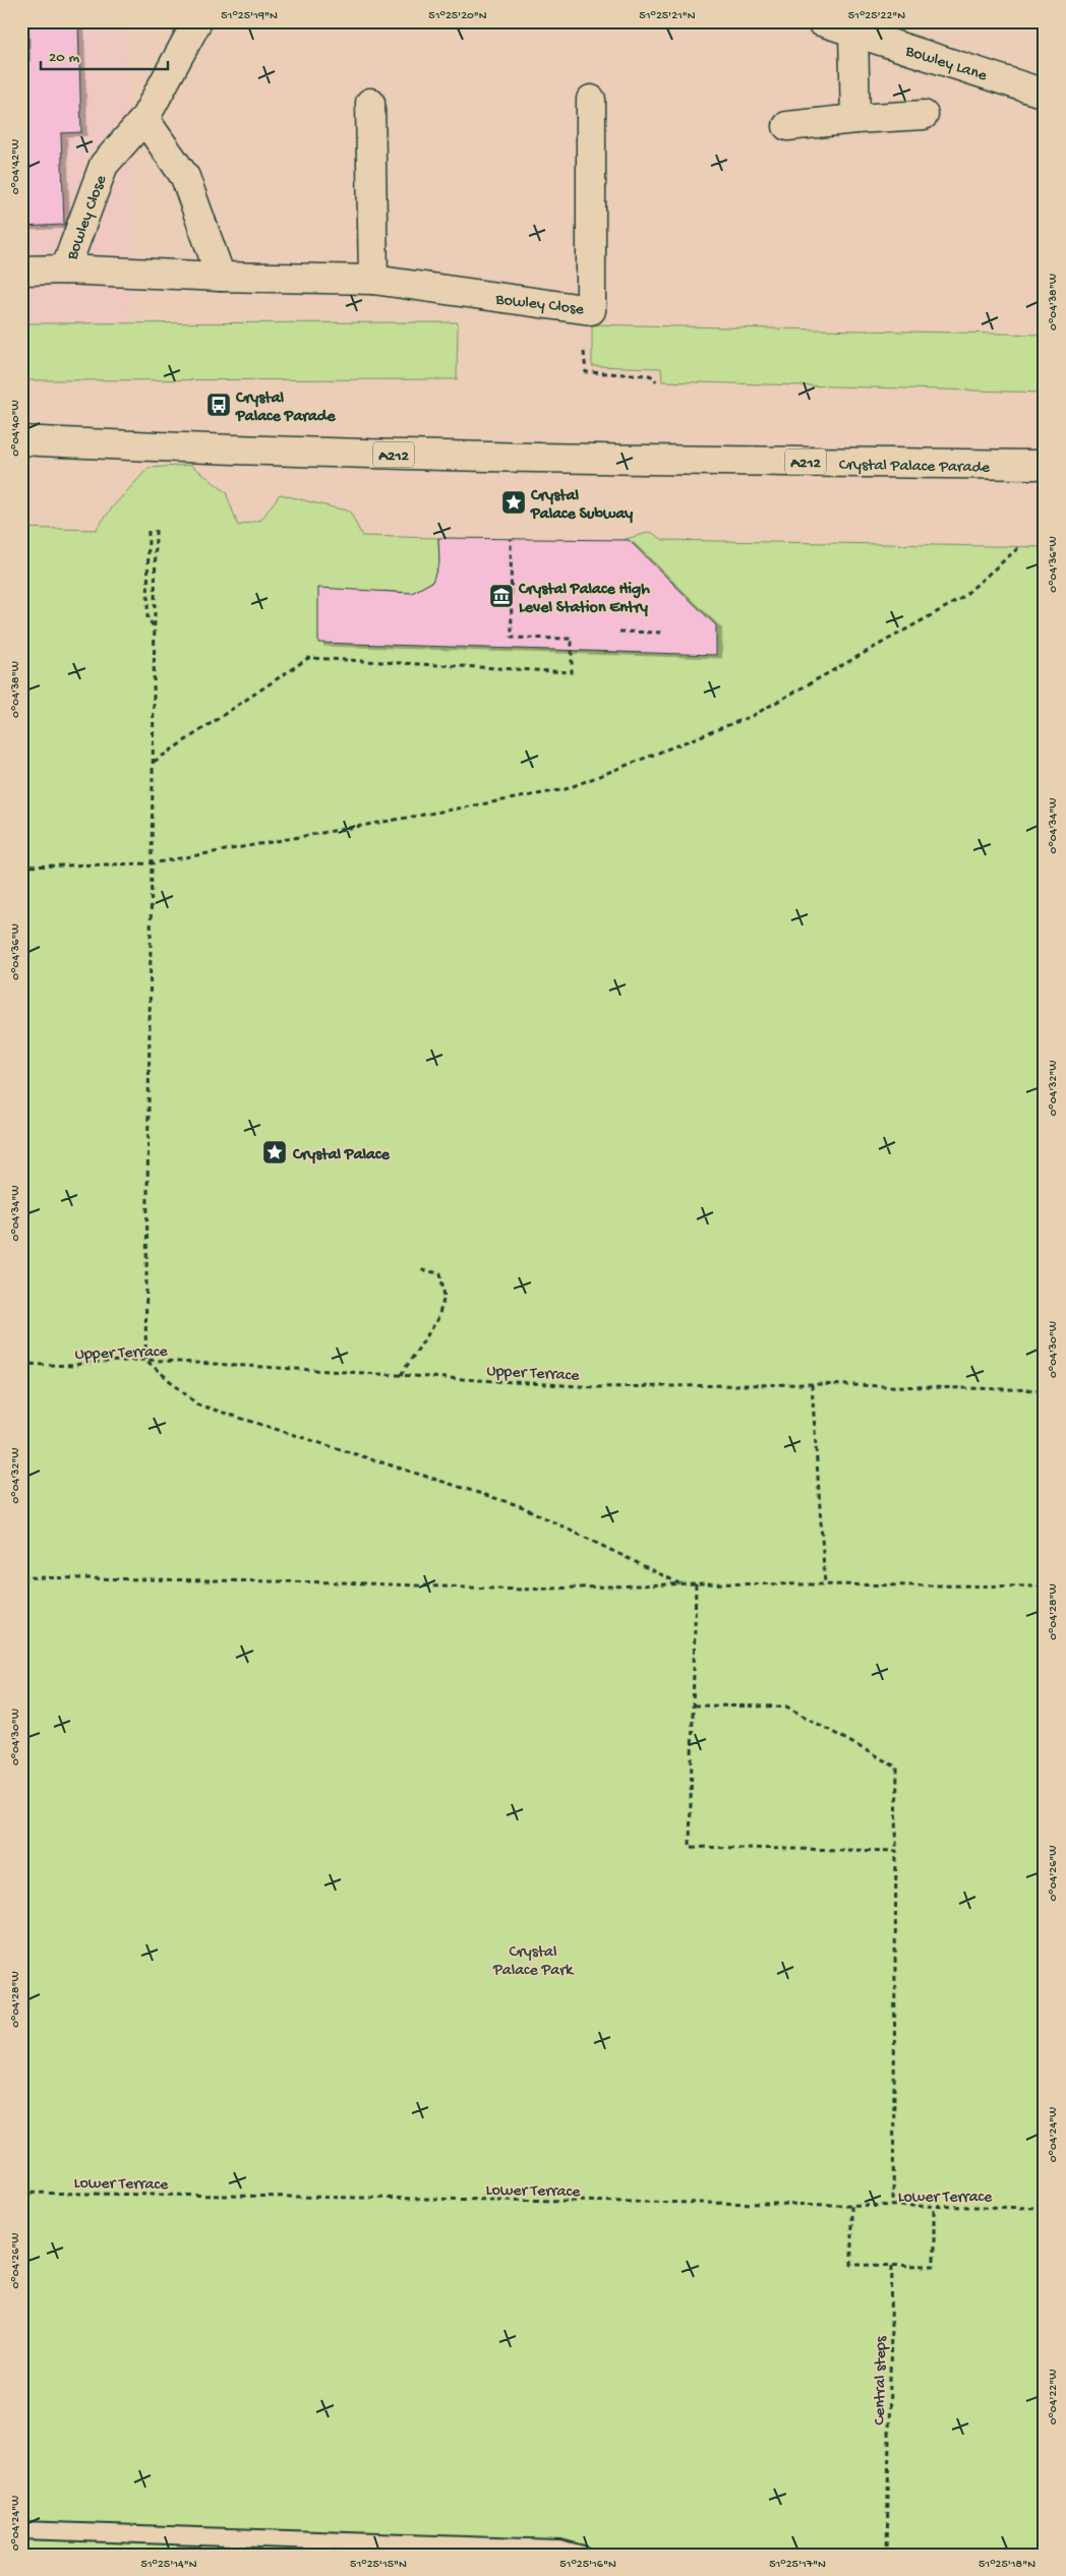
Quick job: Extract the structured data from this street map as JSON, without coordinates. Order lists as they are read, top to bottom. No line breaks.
{"streets":{"street":["Bowley Lane","Bowley Close","A212","Crystal Palace Parade"],"path":["Upper Terrace","Lower Terrace","Central steps"]},"parks":["Crystal Palace Park"],"places":{"bus stop":["Crystal Palace Parade"],"place":["Crystal Palace Subway","Crystal Palace"],"museum":["Crystal Palace High Level Station Entry"]},"scale_bar":"20 m","coordinates":["51°25'19\"N","51°25'20\"N","51°25'21\"N","51°25'22\"N","0°04'42\"W","0°04'38\"W","0°04'40\"W","0°04'36\"W","0°04'34\"W","0°04'32\"W","0°04'30\"W","0°04'28\"W","0°04'26\"W","0°04'24\"W","0°04'22\"W","51°25'14\"N","51°25'15\"N","51°25'16\"N","51°25'17\"N","51°25'18\"N"]}
